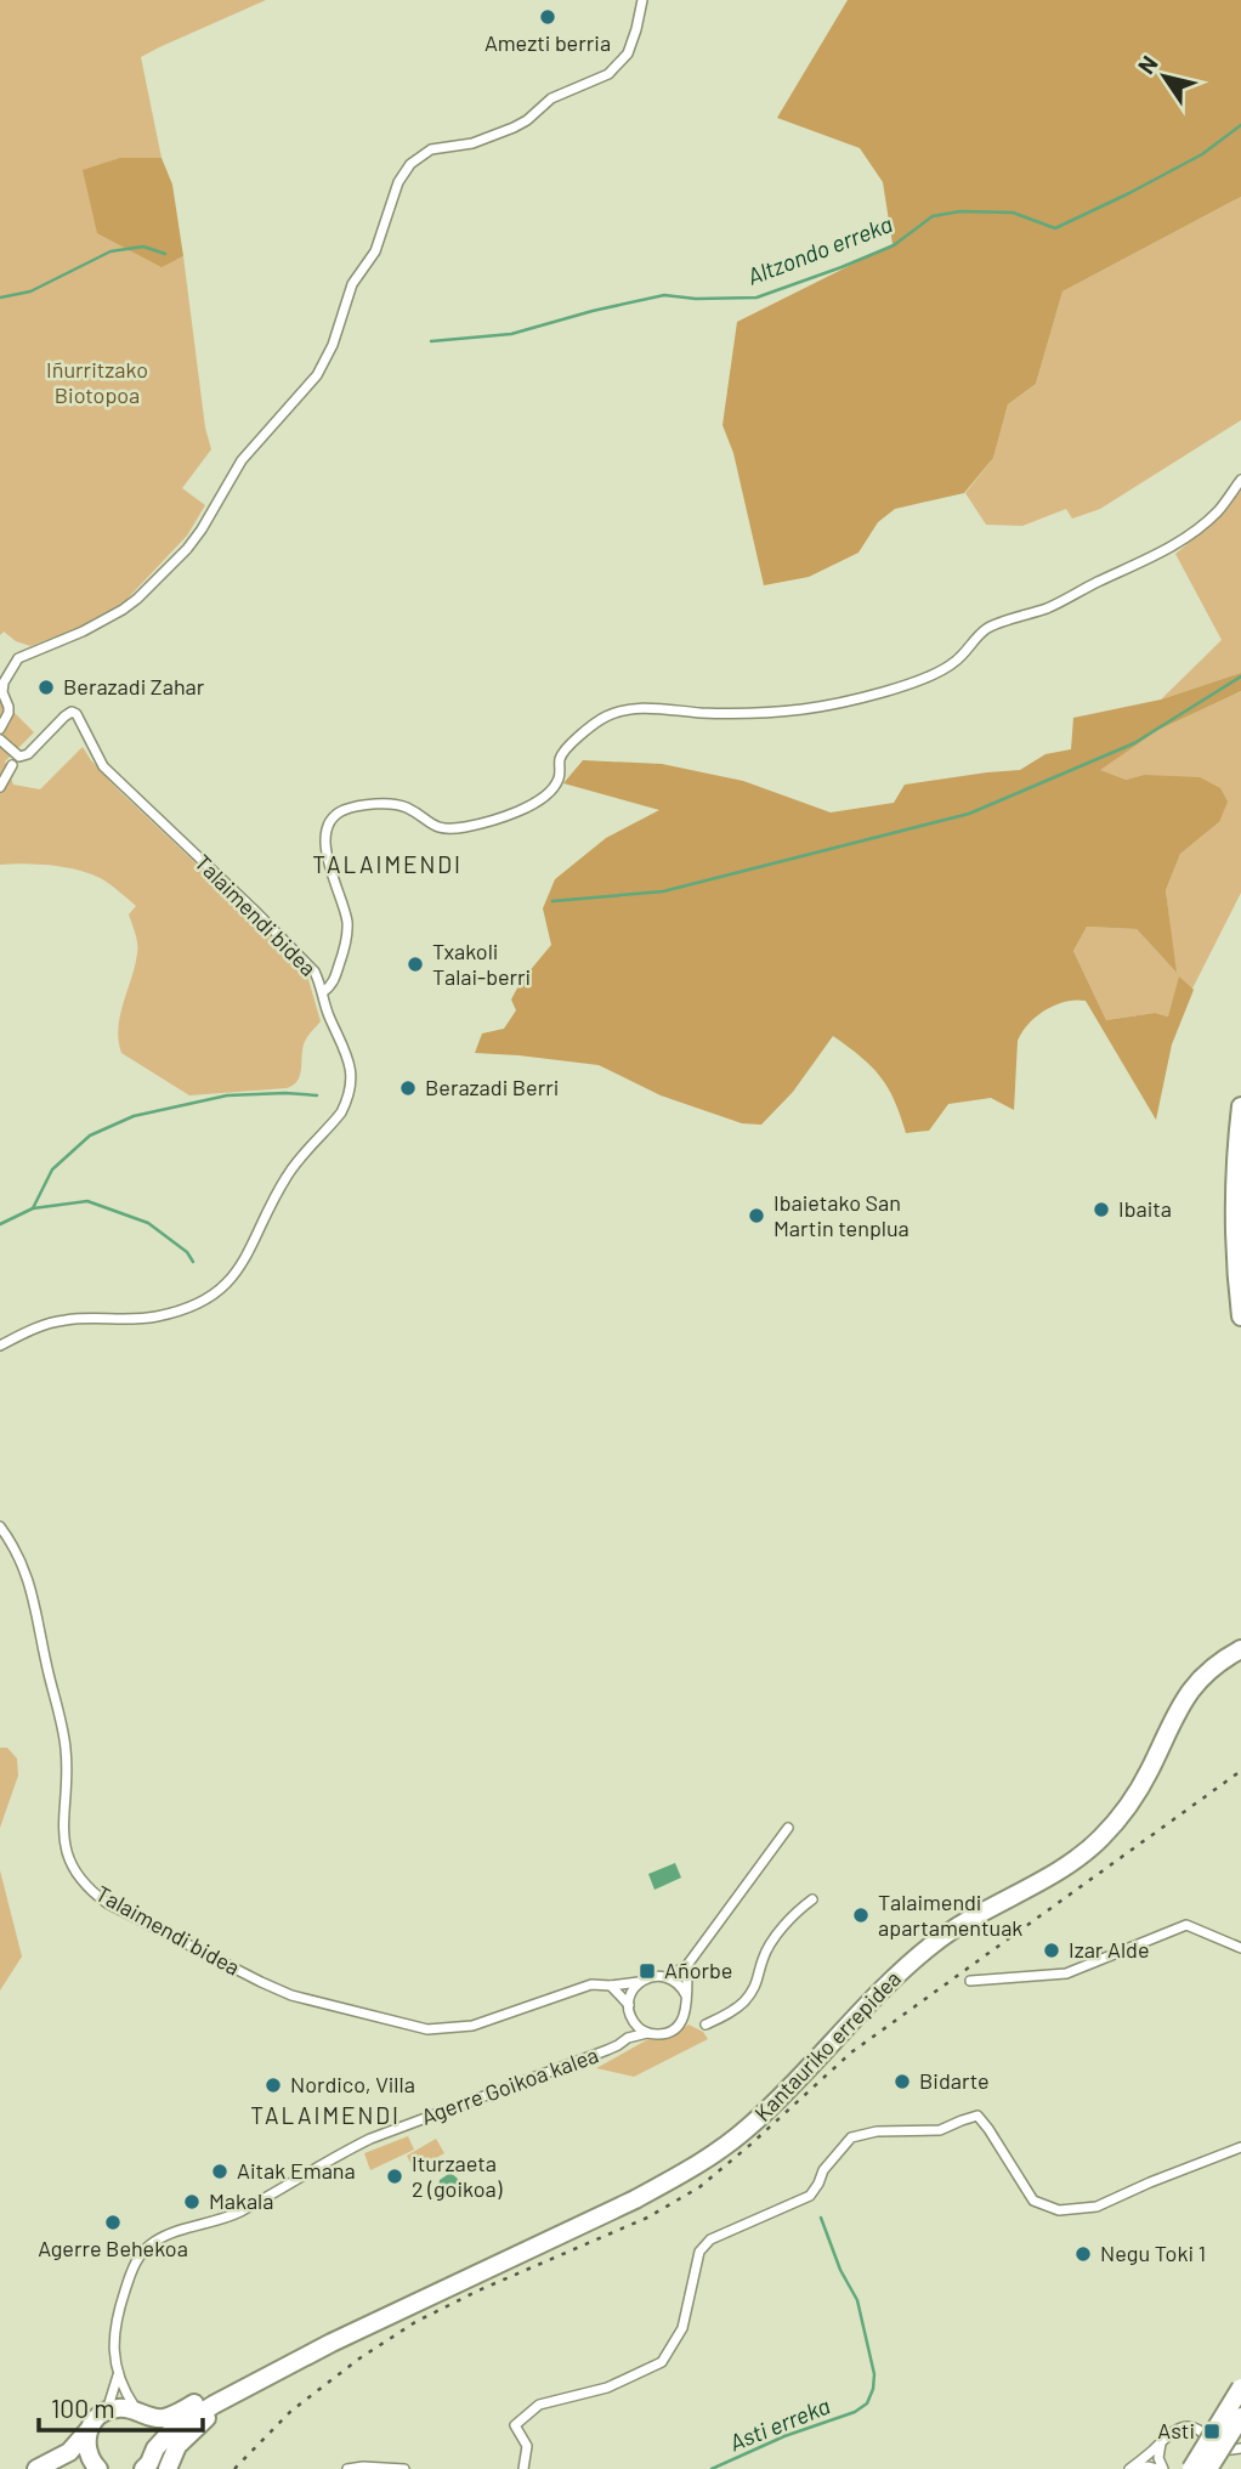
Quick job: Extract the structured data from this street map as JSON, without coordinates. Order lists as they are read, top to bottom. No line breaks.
{"streets":{"highway":["Kantauriko errepidea"],"street":["Talaimendi bidea","Agerre Goikoa kalea"]},"crossings":[["Talaimendi bidea","Agerre Goikoa kalea"]],"districts":["TALAIMENDI","TALAIMENDI"],"water":["Altzondo erreka","Asti erreka"],"parks":["Iñurritzako Biotopoa"],"places":{"other":["Amezti berria","Berazadi Zahar","Txakoli Talai-berri","Berazadi Berri","Ibaita","Ibaietako San Martin tenplua","Talaimendi apartamentuak","Izar Alde","Bidarte","Nordico, Villa","Aitak Emana","Iturzaeta 2 (goikoa)","Makala","Agerre Behekoa","Negu Toki 1"],"transit":["Añorbe","Asti"]},"scale_bar":"100 m","north":"top left"}
